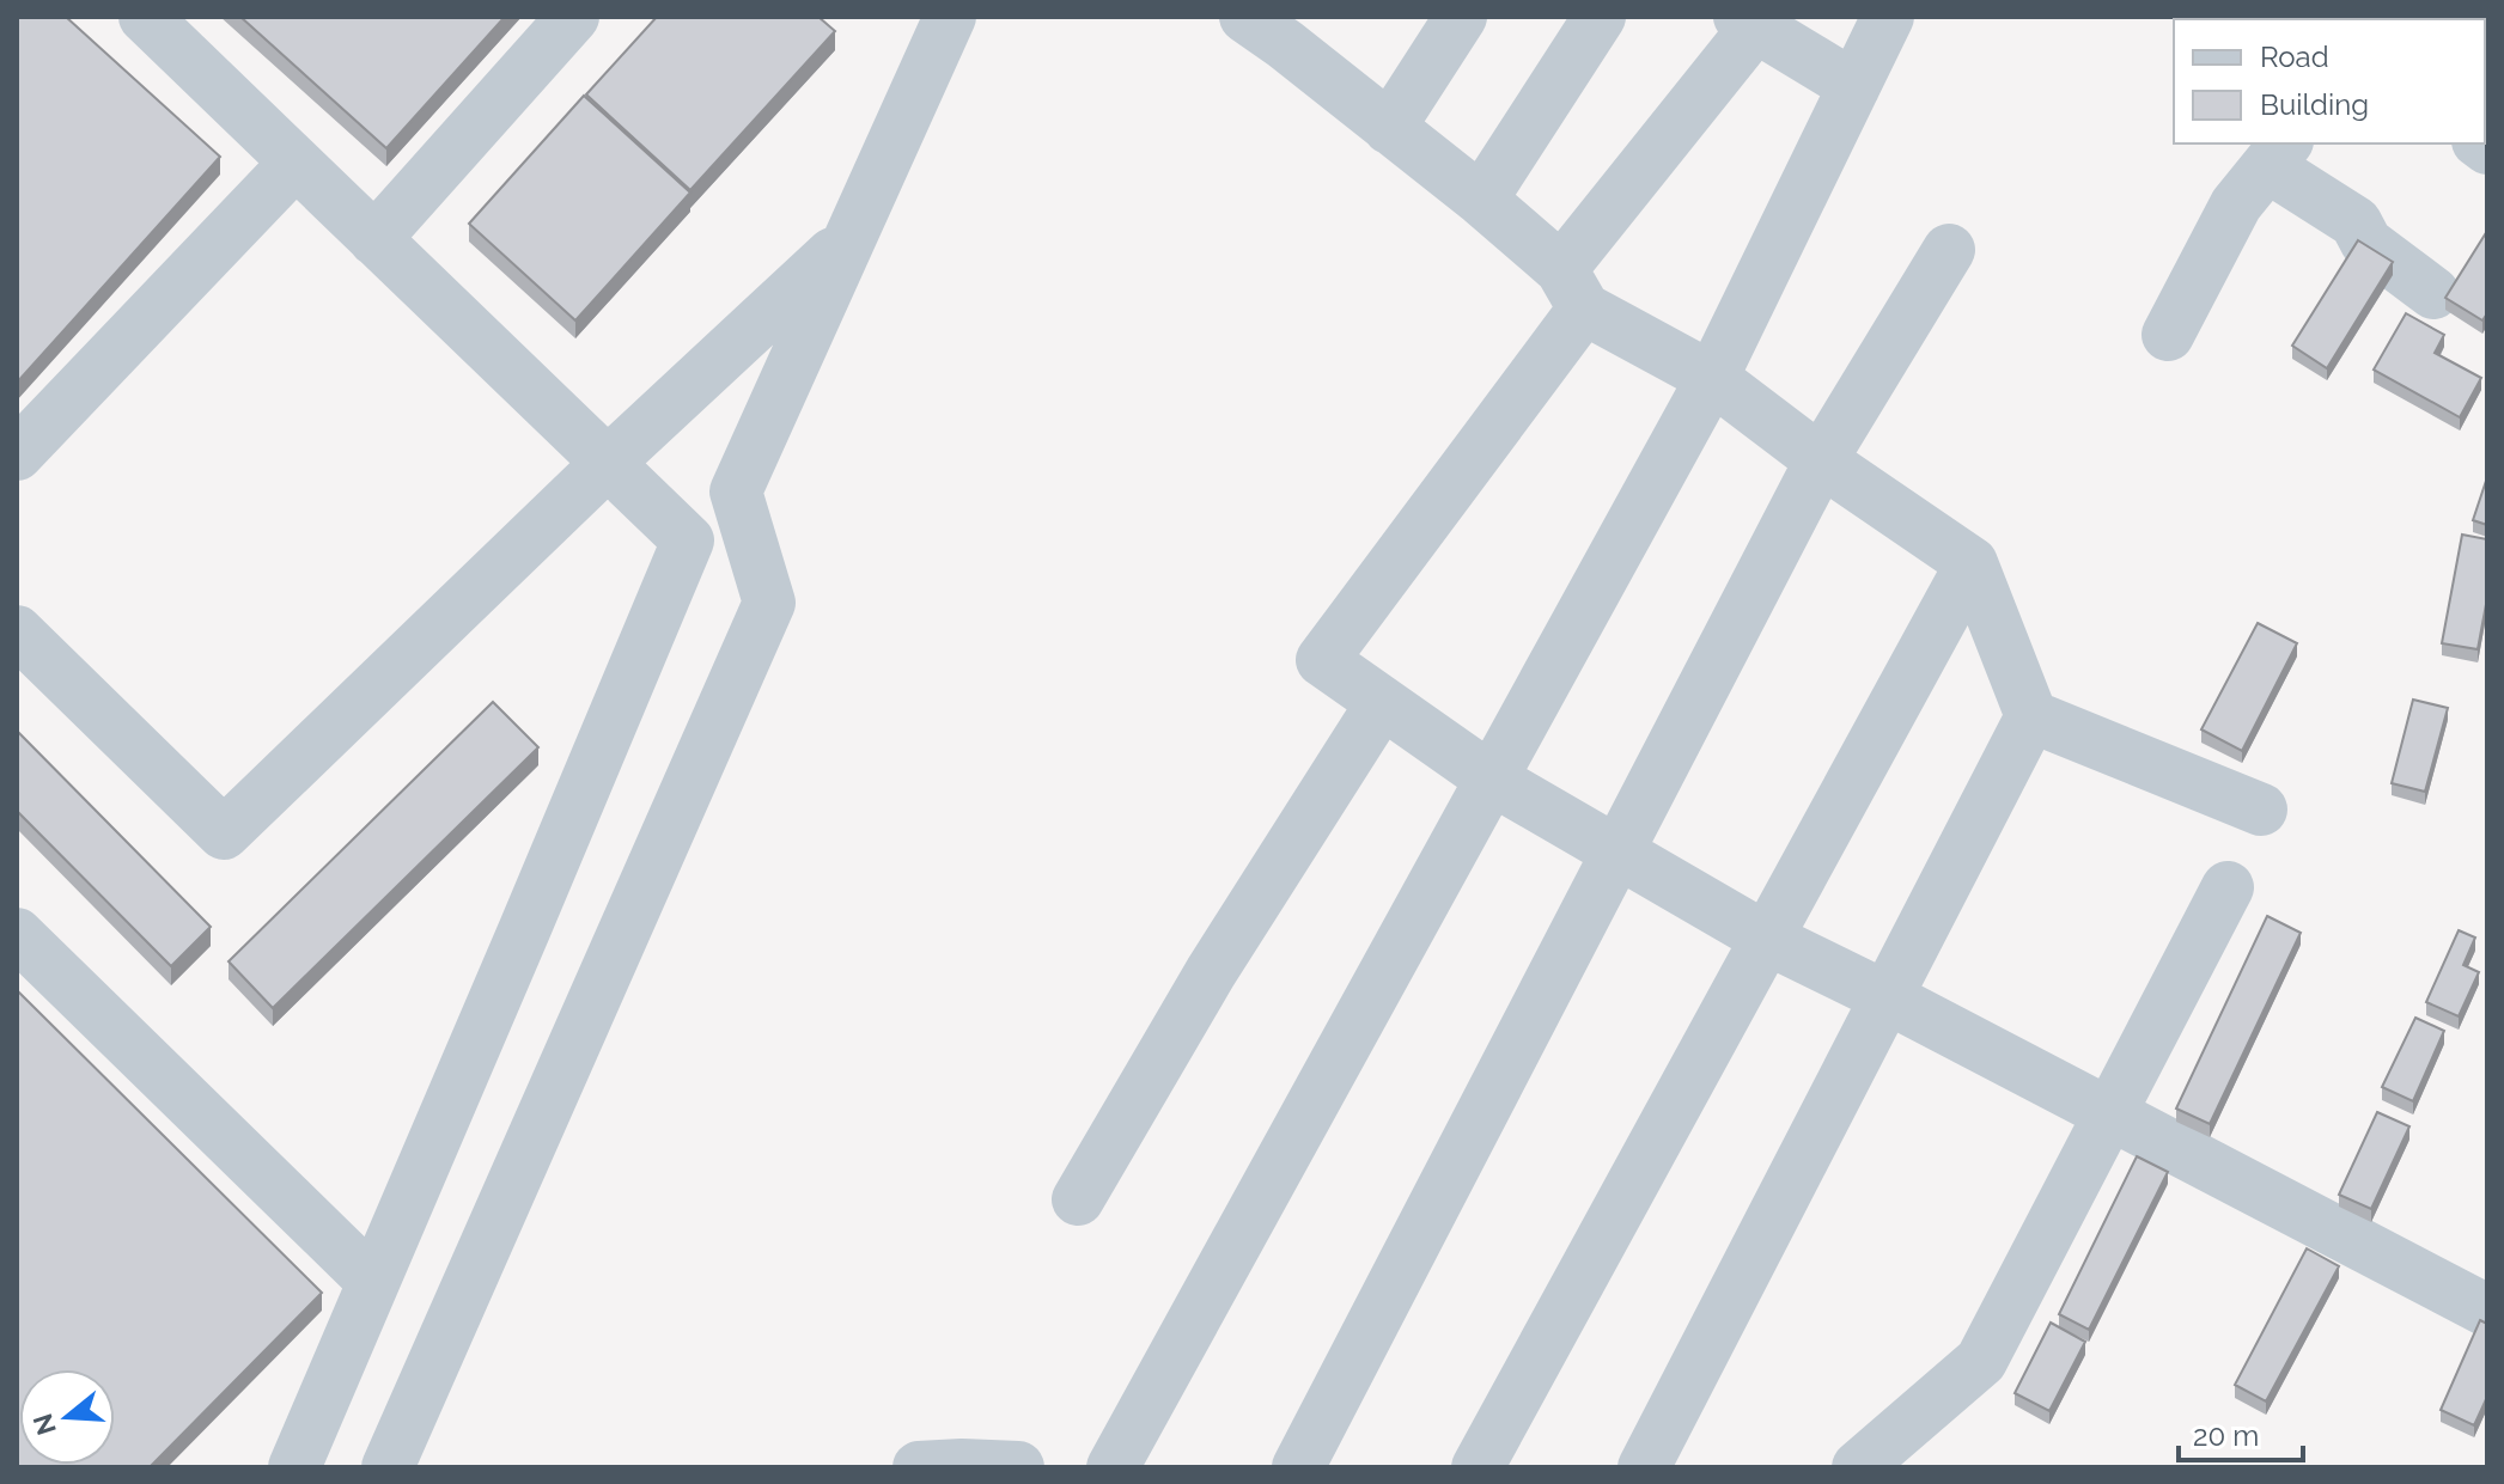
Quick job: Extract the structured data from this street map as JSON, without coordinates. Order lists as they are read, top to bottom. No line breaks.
{"legend":["Road","Building"],"scale_bar":"20 m","north":"left"}
